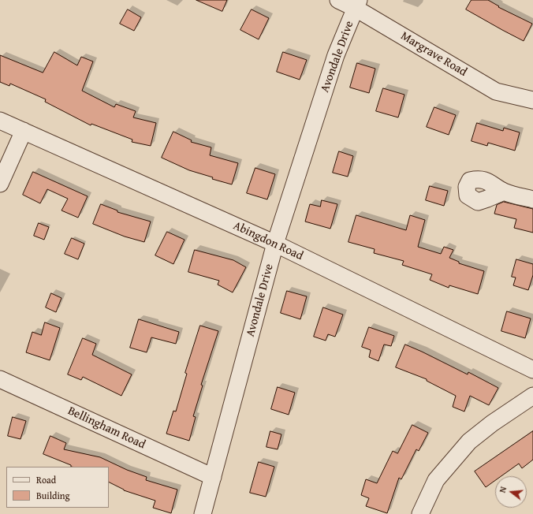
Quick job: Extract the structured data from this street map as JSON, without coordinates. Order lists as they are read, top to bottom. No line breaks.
{"streets":{"street":["Margrave Road","Avondale Drive","Abingdon Road","Bellingham Road"]},"crossings":[["Margrave Road","Avondale Drive"],["Avondale Drive","Abingdon Road"],["Avondale Drive","Bellingham Road"]],"legend":["Road","Building"],"north":"left"}
